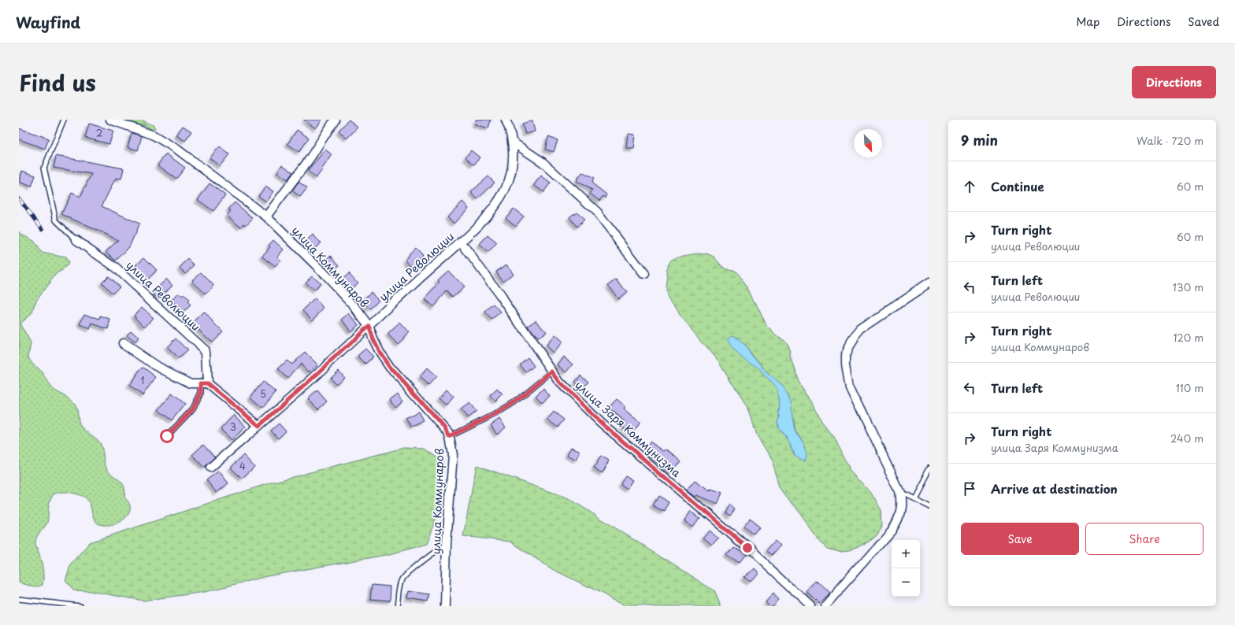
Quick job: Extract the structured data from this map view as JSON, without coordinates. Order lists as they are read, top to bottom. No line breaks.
{"streets":{"street":["улица Коммунаров","улица Революции","улица Заря Коммунизма"]},"crossings":[["улица Коммунаров","улица Революции"],["улица Революции","улица Заря Коммунизма"]],"house_numbers":["2","1","5","3","4"],"north":"bottom right","page":{"header":"Wayfind","nav":["Map","Directions","Saved"],"title":"Find us","buttons":["Directions",["Save","Share"]],"heading":["9 min","Walk · 720 m"],"list":[["Continue","60 m"],["Turn right","улица Революции","60 m"],["Turn left","улица Революции","130 m"],["Turn right","улица Коммунаров","120 m"],["Turn left","110 m"],["Turn right","улица Заря Коммунизма","240 m"],"Arrive at destination"],"map_buttons":["+","−"]}}
